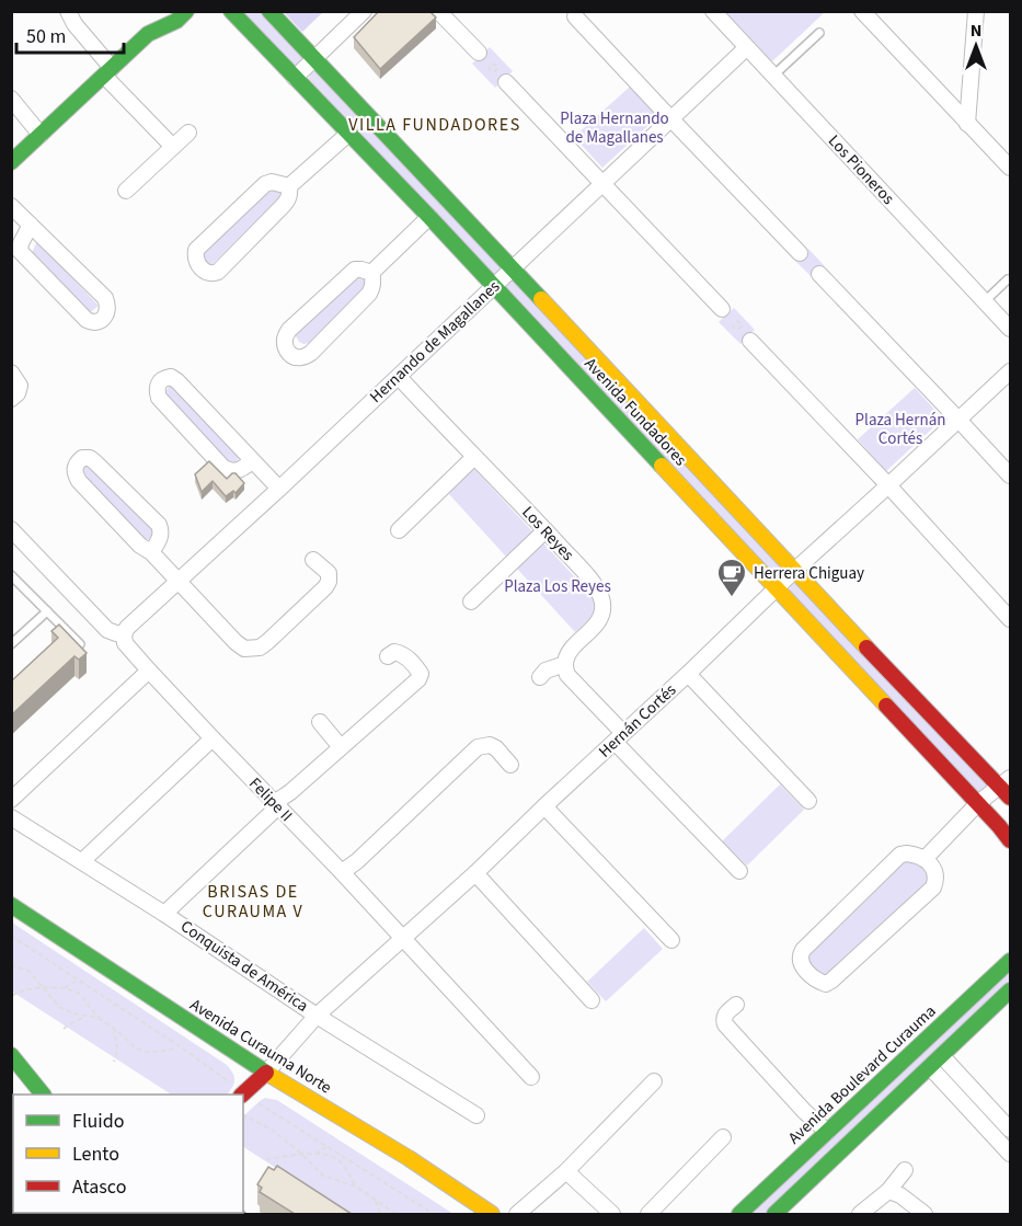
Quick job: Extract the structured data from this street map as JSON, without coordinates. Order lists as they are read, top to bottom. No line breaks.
{"streets":{"street":["Los Pioneros","Hernando de Magallanes","Avenida Fundadores","Los Reyes","Hernán Cortés","Felipe II","Conquista de América","Avenida Curauma Norte","Avenida Boulevard Curauma"]},"crossings":[["Los Pioneros","Hernando de Magallanes"],["Hernando de Magallanes","Avenida Fundadores"],["Hernando de Magallanes","Los Reyes"],["Hernando de Magallanes","Felipe II"],["Avenida Fundadores","Hernán Cortés"],["Hernán Cortés","Felipe II"],["Hernán Cortés","Conquista de América"],["Hernán Cortés","Avenida Curauma Norte"]],"districts":["VILLA FUNDADORES","BRISAS DE CURAUMA V"],"parks":["Plaza Hernando de Magallanes","Plaza Hernán Cortés","Plaza Los Reyes"],"places":{"cafe":["Herrera Chiguay"]},"legend":["Fluido","Lento","Atasco"],"scale_bar":"50 m","north":"top"}
